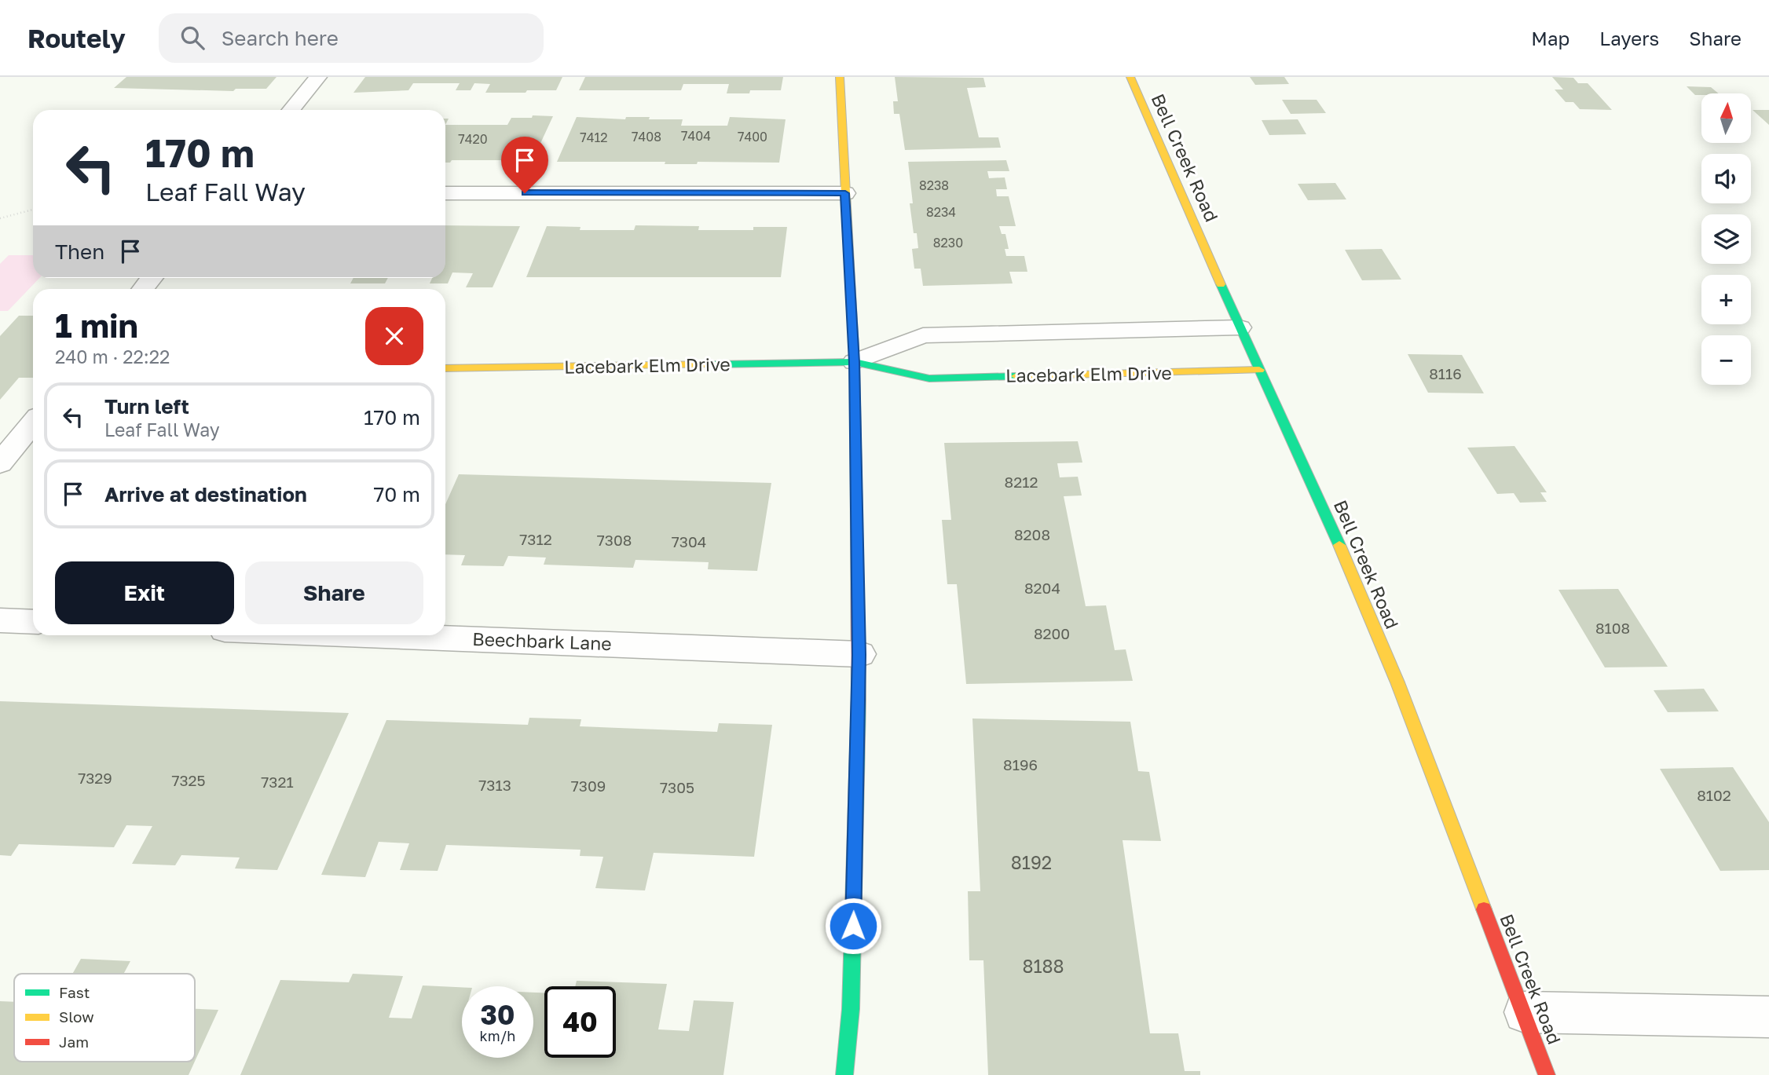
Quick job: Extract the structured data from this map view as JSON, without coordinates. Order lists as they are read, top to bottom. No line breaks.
{"streets":{"street":["Bell Creek Road","Lacebark Elm Drive","Beechbark Lane"]},"crossings":[["Bell Creek Road","Lacebark Elm Drive"]],"house_numbers":["7404","7408","7400","7412","7420","8238","8234","8230","8116","8212","8208","7312","7308","7304","8204","8108","8200","8196","7329","7325","7321","7313","7309","7305","8102","8192","8188"],"legend":["Fast","Slow","Jam"],"north":"top","page":{"header":"Routely","search":"Search here","nav":["Map","Layers","Share"],"map_buttons":["+","−"],"turn":["170 m","Leaf Fall Way"],"then":"Then","heading":["1 min","240 m · 22:22"],"list":[{"name":"Turn left","note":"Leaf Fall Way","value":"170 m"},{"name":"Arrive at destination","value":"70 m"}],"buttons":["Exit","Share"],"speed":"30 km/h","limit":"40"}}
